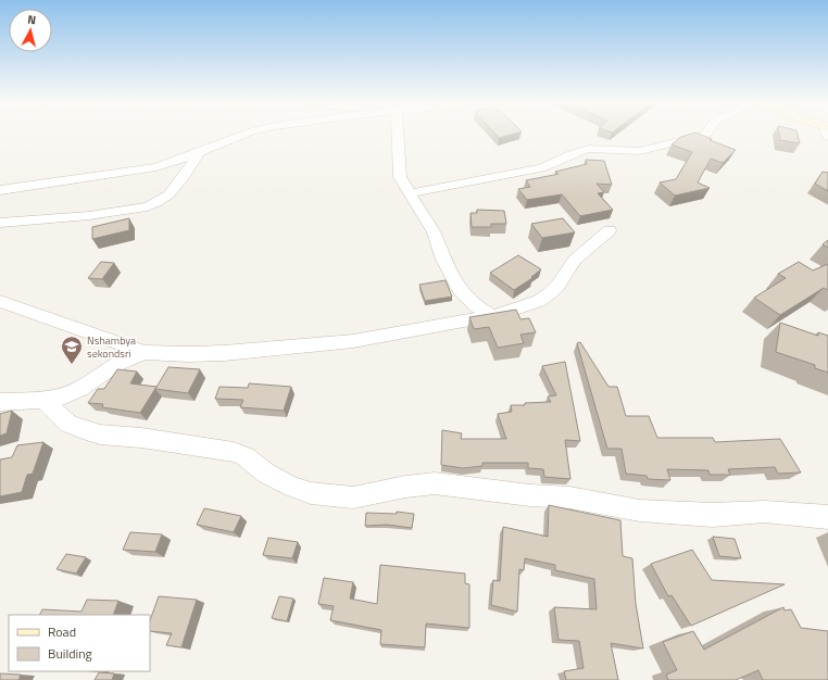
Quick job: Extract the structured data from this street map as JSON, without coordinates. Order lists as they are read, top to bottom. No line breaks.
{"places":{"school or university":["Nshambya sekondsri"]},"legend":["Road","Building"],"north":"top"}
